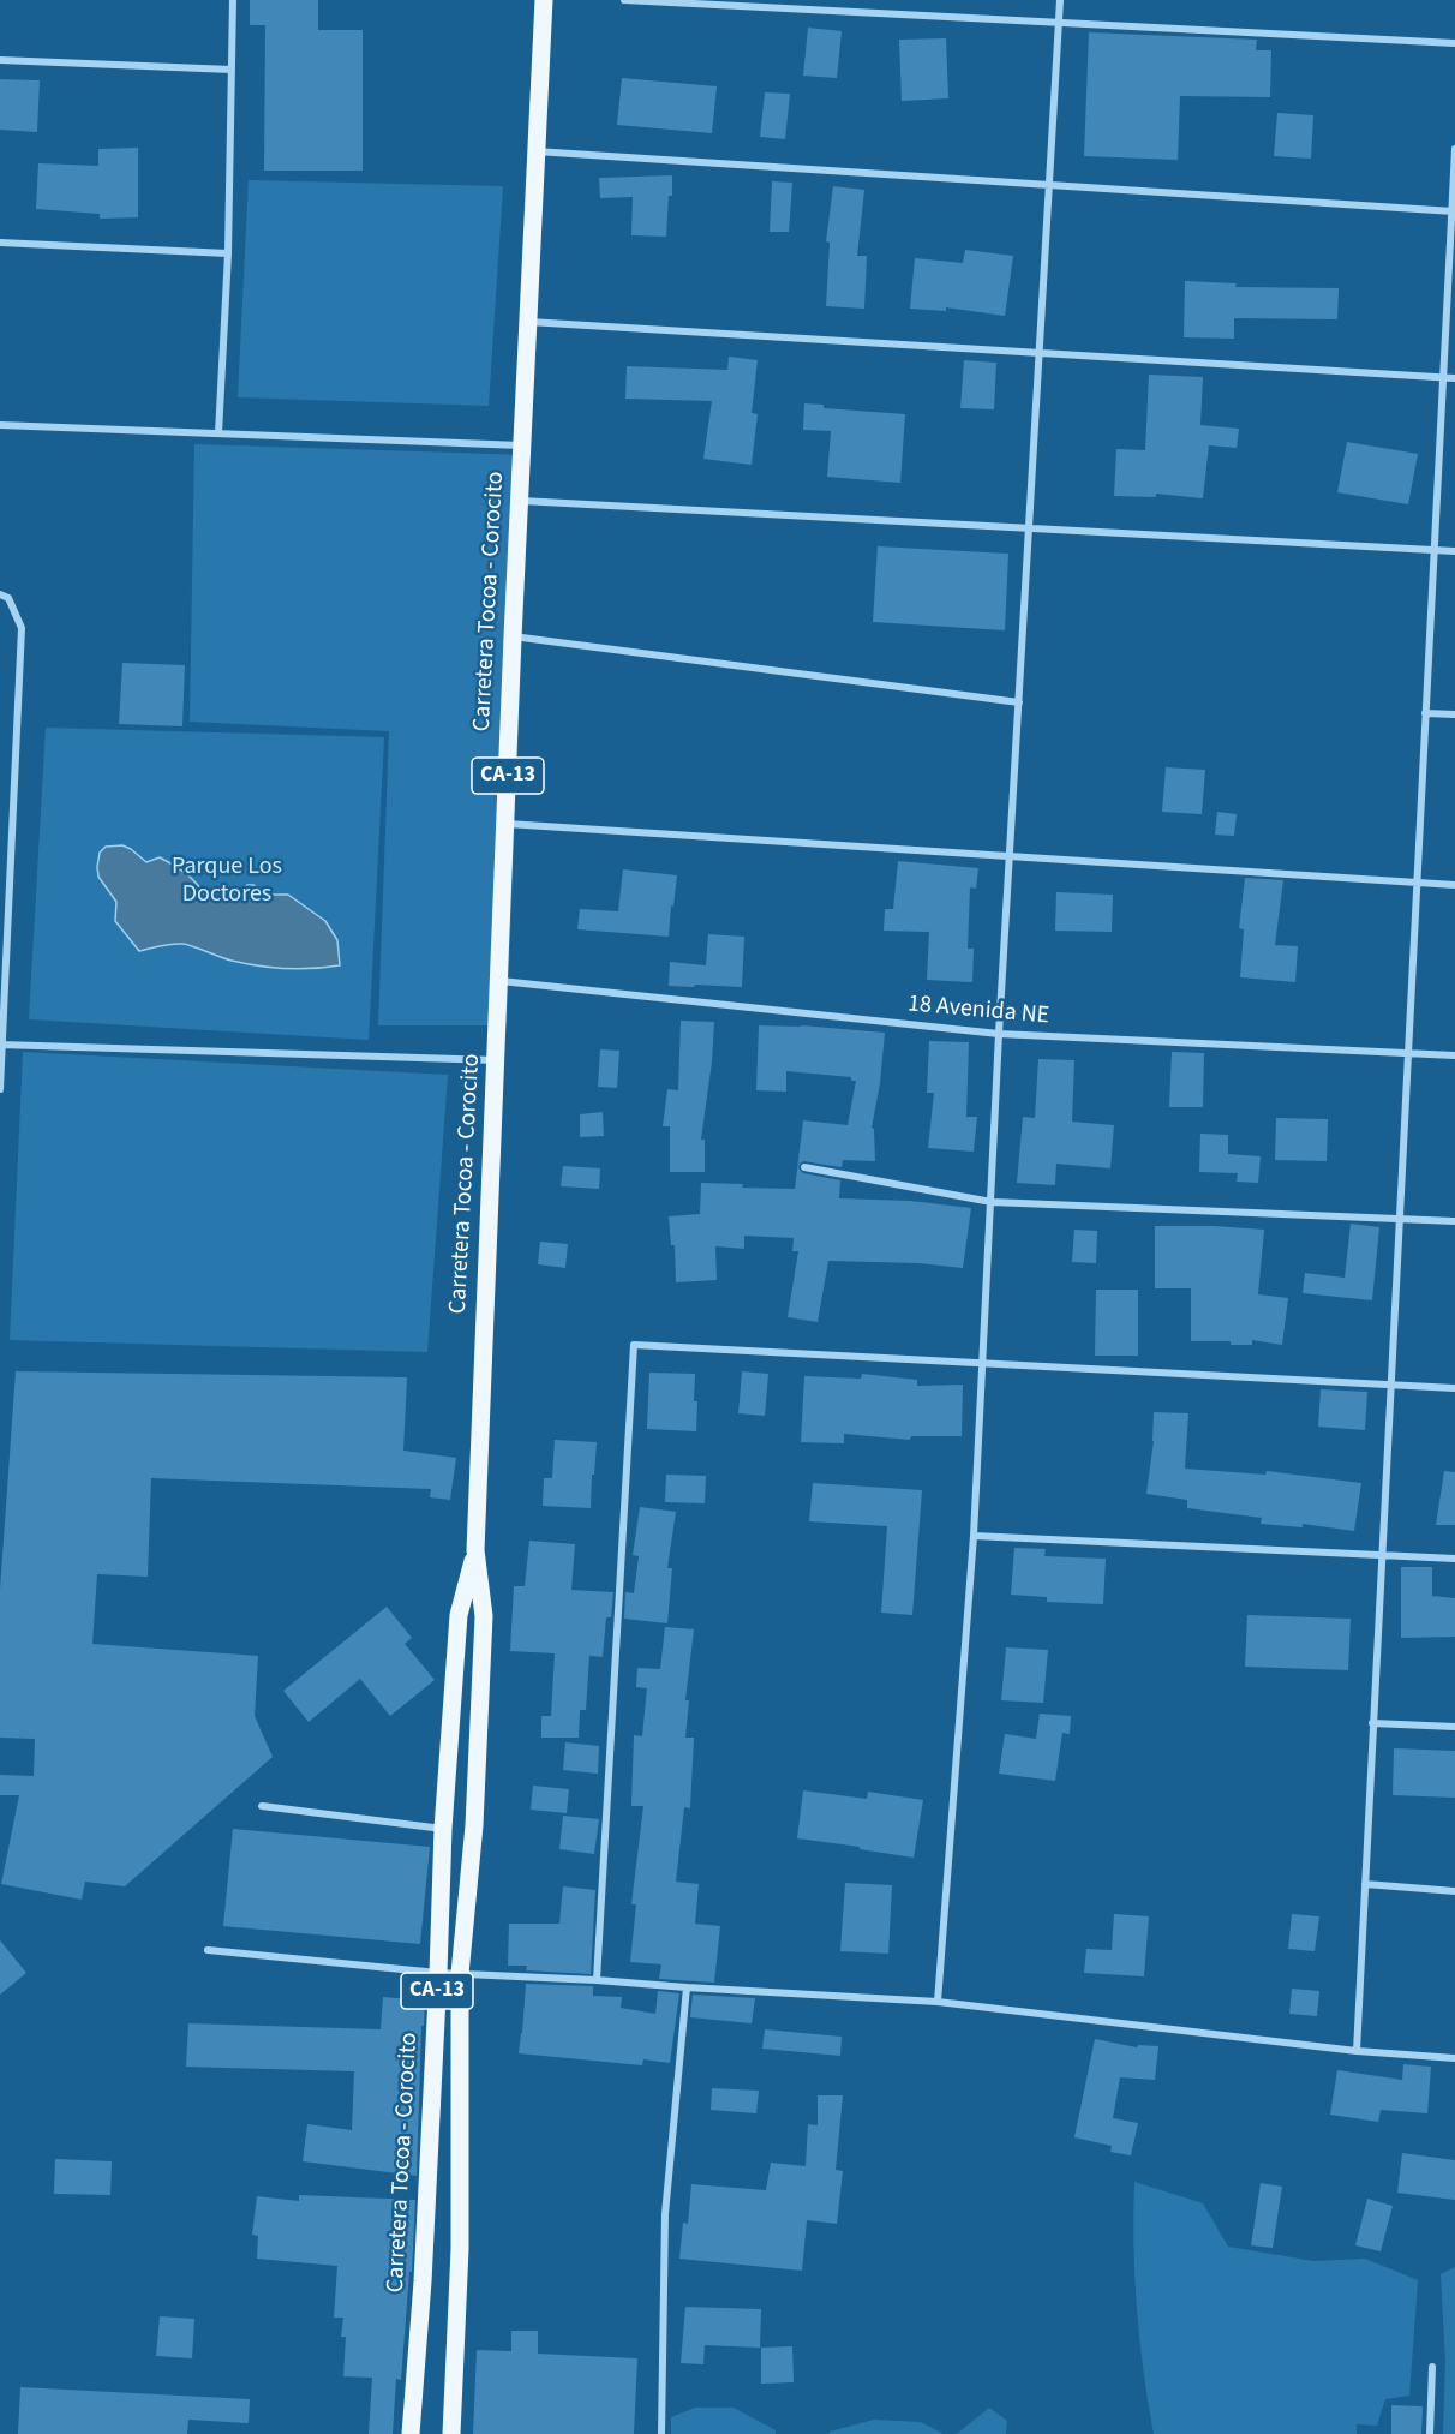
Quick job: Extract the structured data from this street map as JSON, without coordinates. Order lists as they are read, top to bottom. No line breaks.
{"streets":{"main road":["Carretera Tocoa - Corocito","CA-13"],"street":["18 Avenida NE"]},"crossings":[["Carretera Tocoa - Corocito","18 Avenida NE"]],"parks":["Parque Los Doctores"]}
